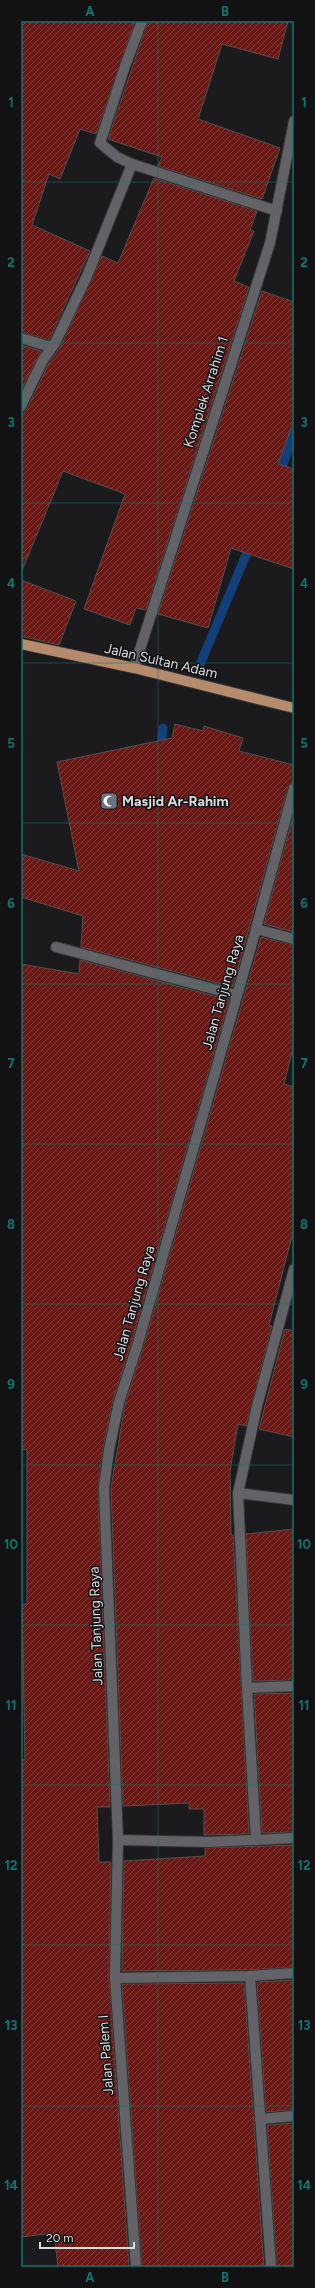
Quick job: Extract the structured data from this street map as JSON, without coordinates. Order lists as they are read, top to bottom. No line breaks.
{"streets":{"main road":["Jalan Sultan Adam"],"street":["Komplek Arrahim 1","Jalan Tanjung Raya","Jalan Palem I"]},"crossings":[["Komplek Arrahim 1","Jalan Sultan Adam"],["Jalan Tanjung Raya","Jalan Palem I"]],"places":{"mosque":["Masjid Ar-Rahim"]},"scale_bar":"20 m","grid":{"columns":["A","B"],"rows":["1","2","3","4","5","6","7","8","9","10","11","12","13","14"]}}
